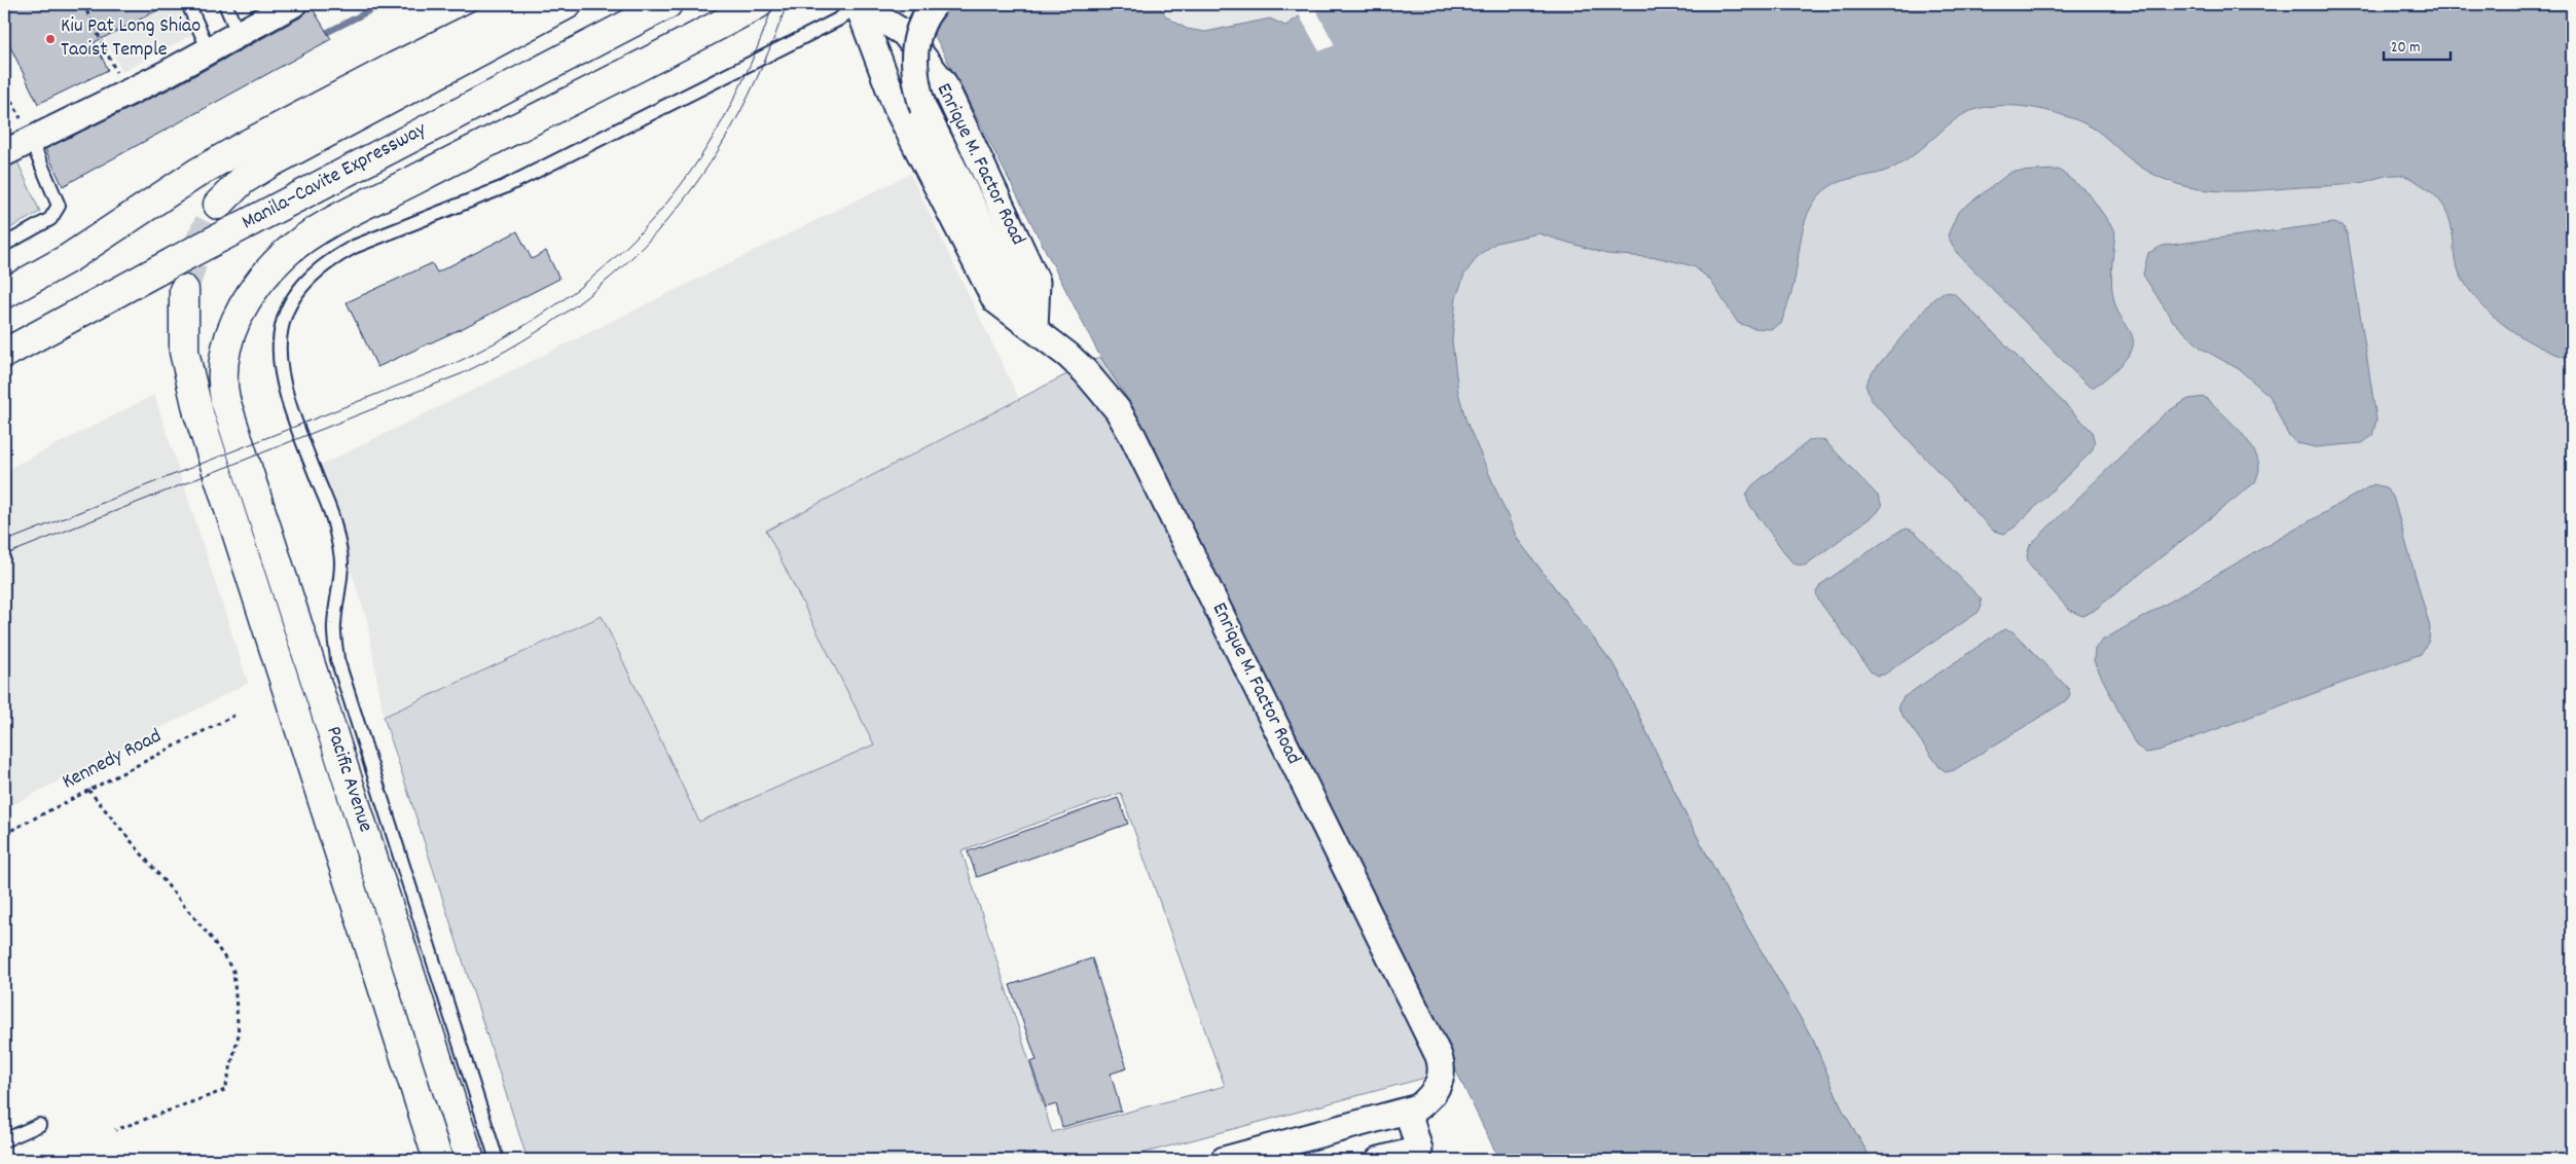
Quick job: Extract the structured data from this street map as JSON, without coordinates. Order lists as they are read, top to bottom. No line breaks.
{"streets":{"main road":["Manila–Cavite Expressway","Pacific Avenue"],"street":["Enrique M. Factor Road"],"path":["Kennedy Road"]},"places":["Kiu Pat Long Shiao Taoist Temple"],"scale_bar":"20 m"}
